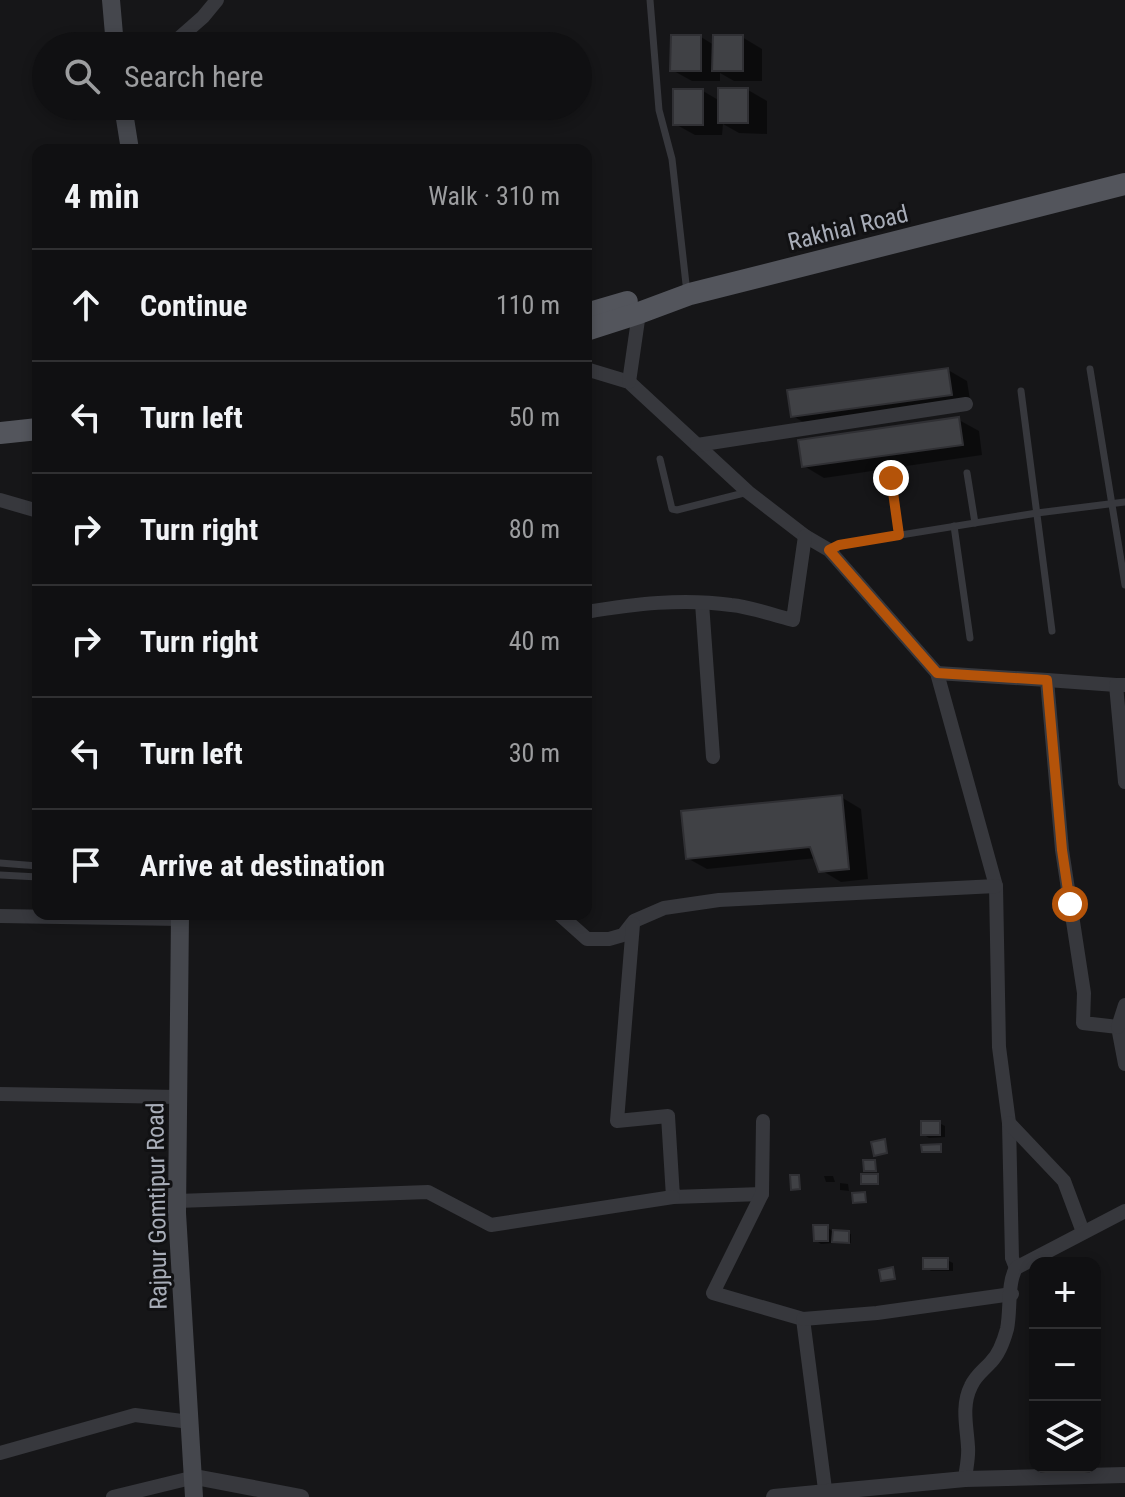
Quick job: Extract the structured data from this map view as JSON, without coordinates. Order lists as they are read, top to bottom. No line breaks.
{"streets":{"main road":["Rakhial Road","Rajpur Gomtipur Road"]},"page":{"search":"Search here","heading":["4 min","Walk · 310 m"],"list":[["Continue","110 m"],["Turn left","50 m"],["Turn right","80 m"],["Turn right","40 m"],["Turn left","30 m"],"Arrive at destination"],"map_buttons":["+","−"]}}
